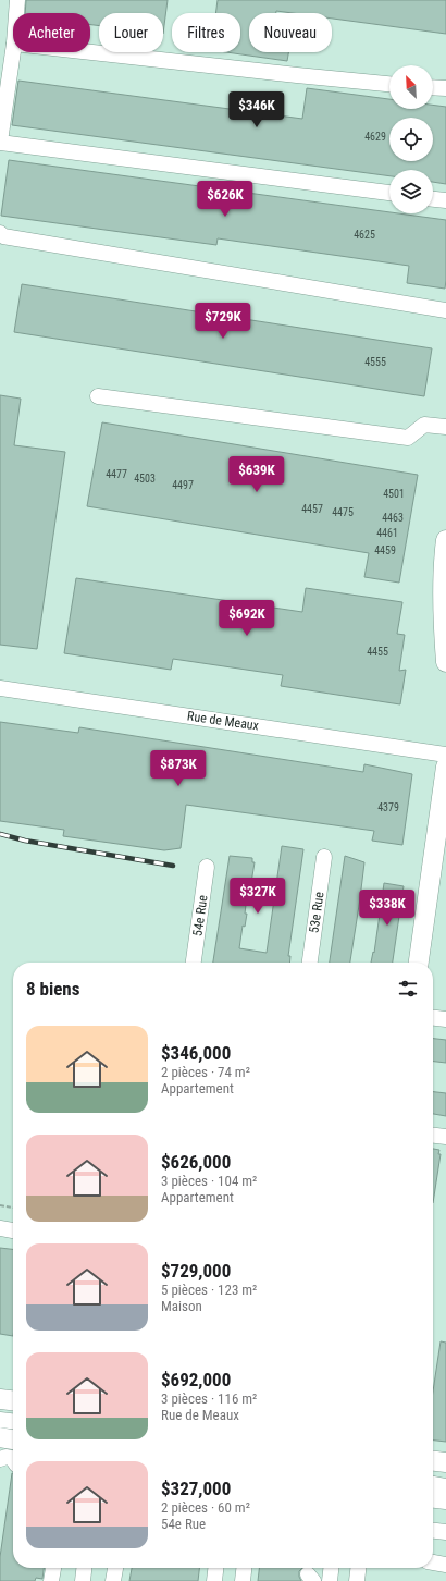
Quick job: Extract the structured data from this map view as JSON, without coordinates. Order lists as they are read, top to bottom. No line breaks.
{"streets":{"street":["Rue de Meaux","53e Rue","54e Rue"]},"house_numbers":["4629","4625","4555","4477","4503","4497","4501","4457","4475","4463","4461","4459","4455","4379"],"north":"top left","page":{"chip":["Acheter","Louer","Filtres","Nouveau"],"price":["$346K","$626K","$729K","$639K","$692K","$873K","$327K","$338K"],"heading":"8 biens","list":[{"name":"$346,000","note":"2 pièces · 74 m² · Appartement"},{"name":"$626,000","note":"3 pièces · 104 m² · Appartement"},{"name":"$729,000","note":"5 pièces · 123 m² · Maison"},{"name":"$692,000","note":"3 pièces · 116 m² · Rue de Meaux"},{"name":"$327,000","note":"2 pièces · 60 m² · 54e Rue"}]}}
